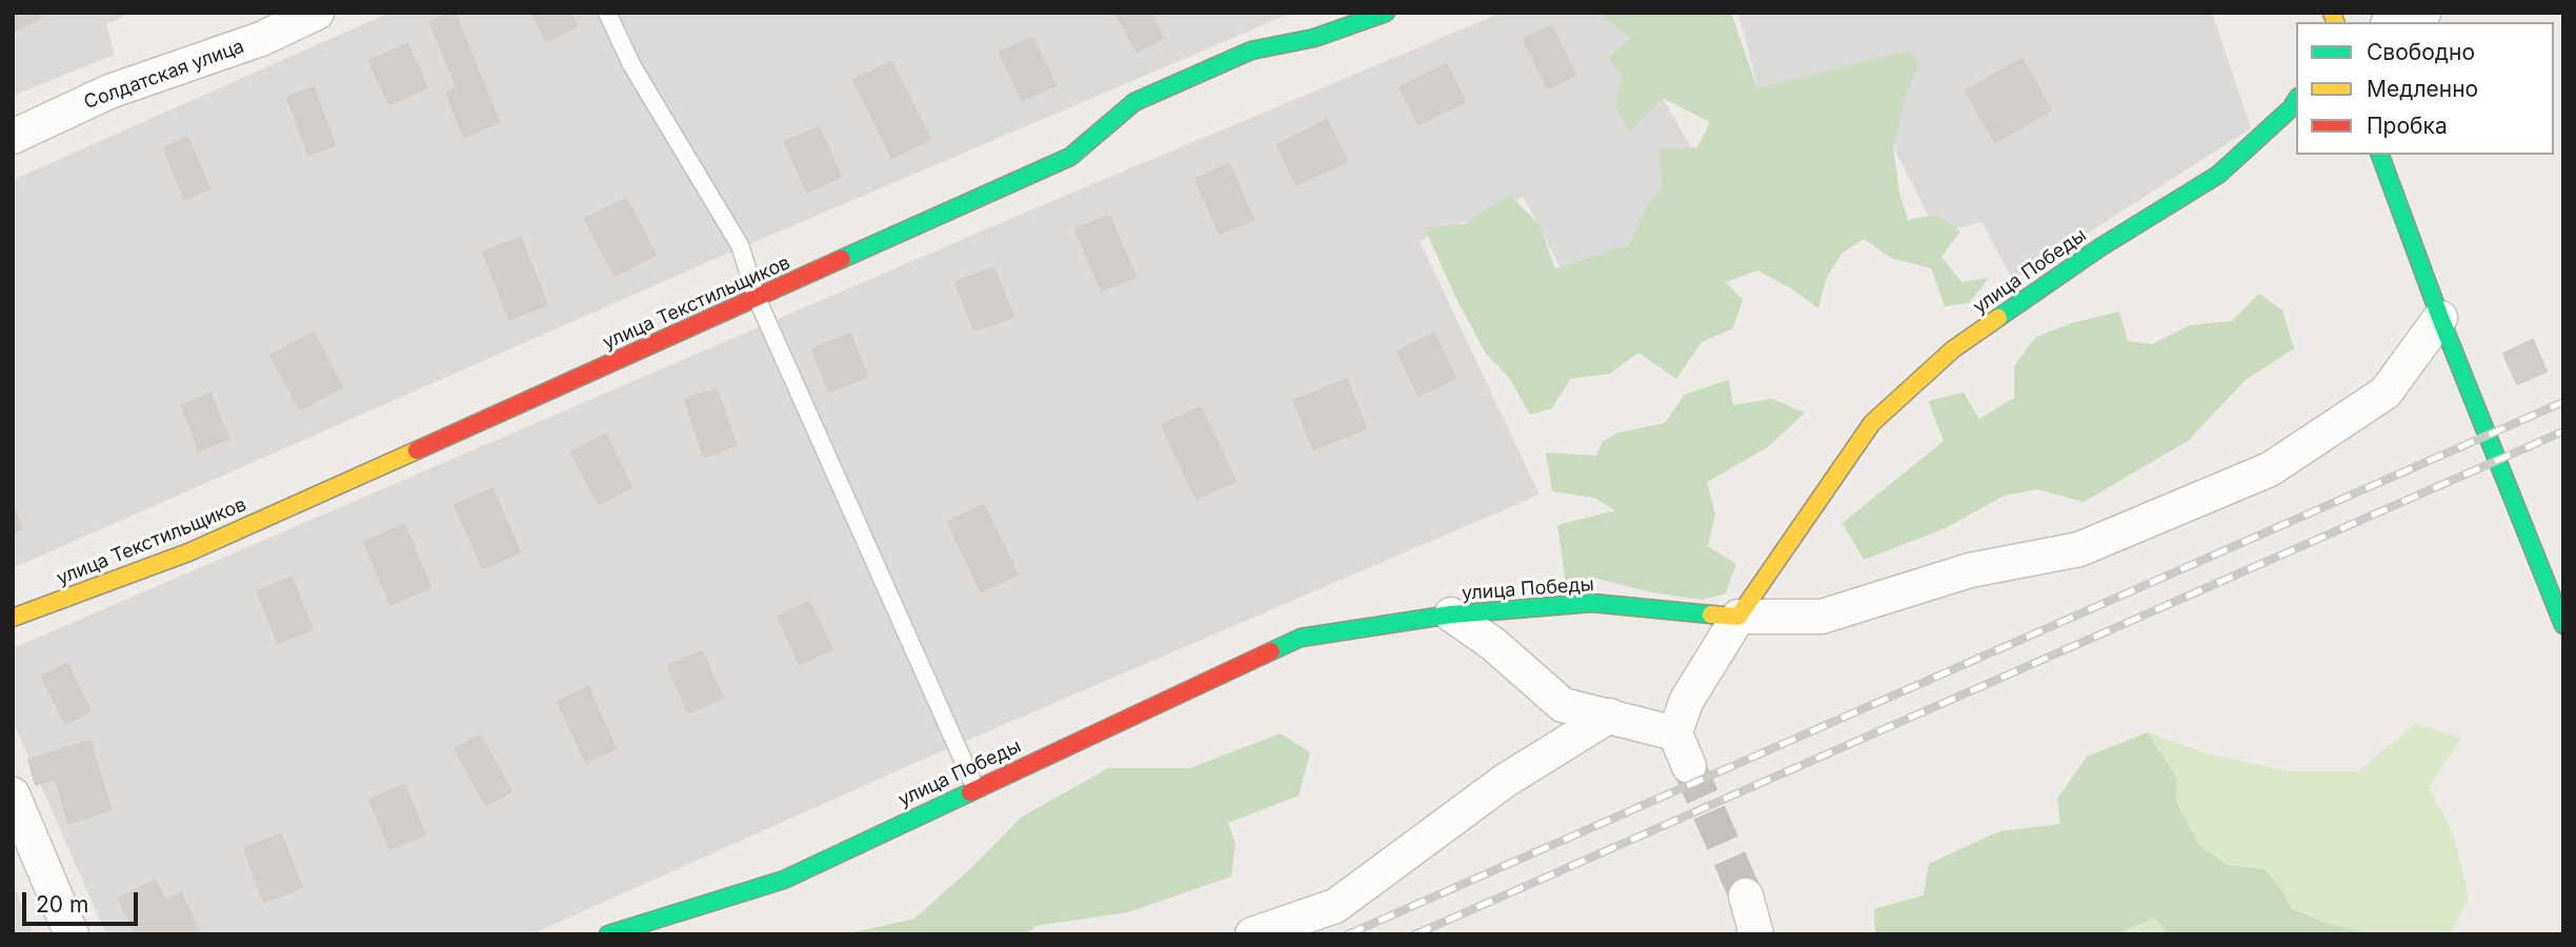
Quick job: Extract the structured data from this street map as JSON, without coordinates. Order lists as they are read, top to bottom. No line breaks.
{"streets":{"street":["Солдатская улица","улица Победы","улица Текстильщиков"]},"legend":["Свободно","Медленно","Пробка"],"scale_bar":"20 m"}
